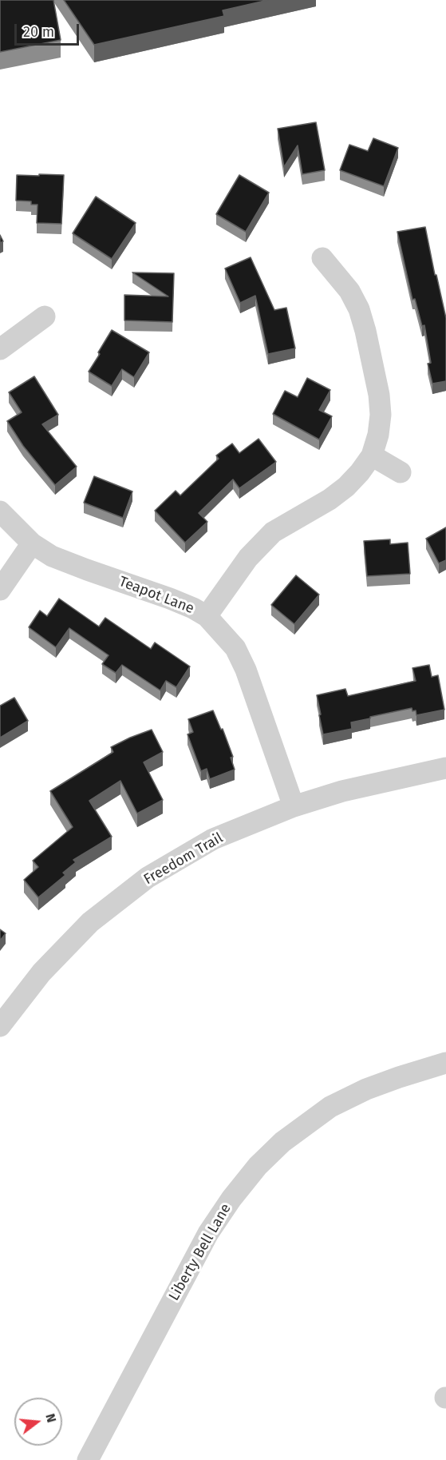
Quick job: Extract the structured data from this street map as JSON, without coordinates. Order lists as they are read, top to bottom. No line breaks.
{"streets":{"street":["Teapot Lane","Freedom Trail","Liberty Bell Lane"]},"crossings":[["Teapot Lane","Freedom Trail"]],"scale_bar":"20 m","north":"right"}
